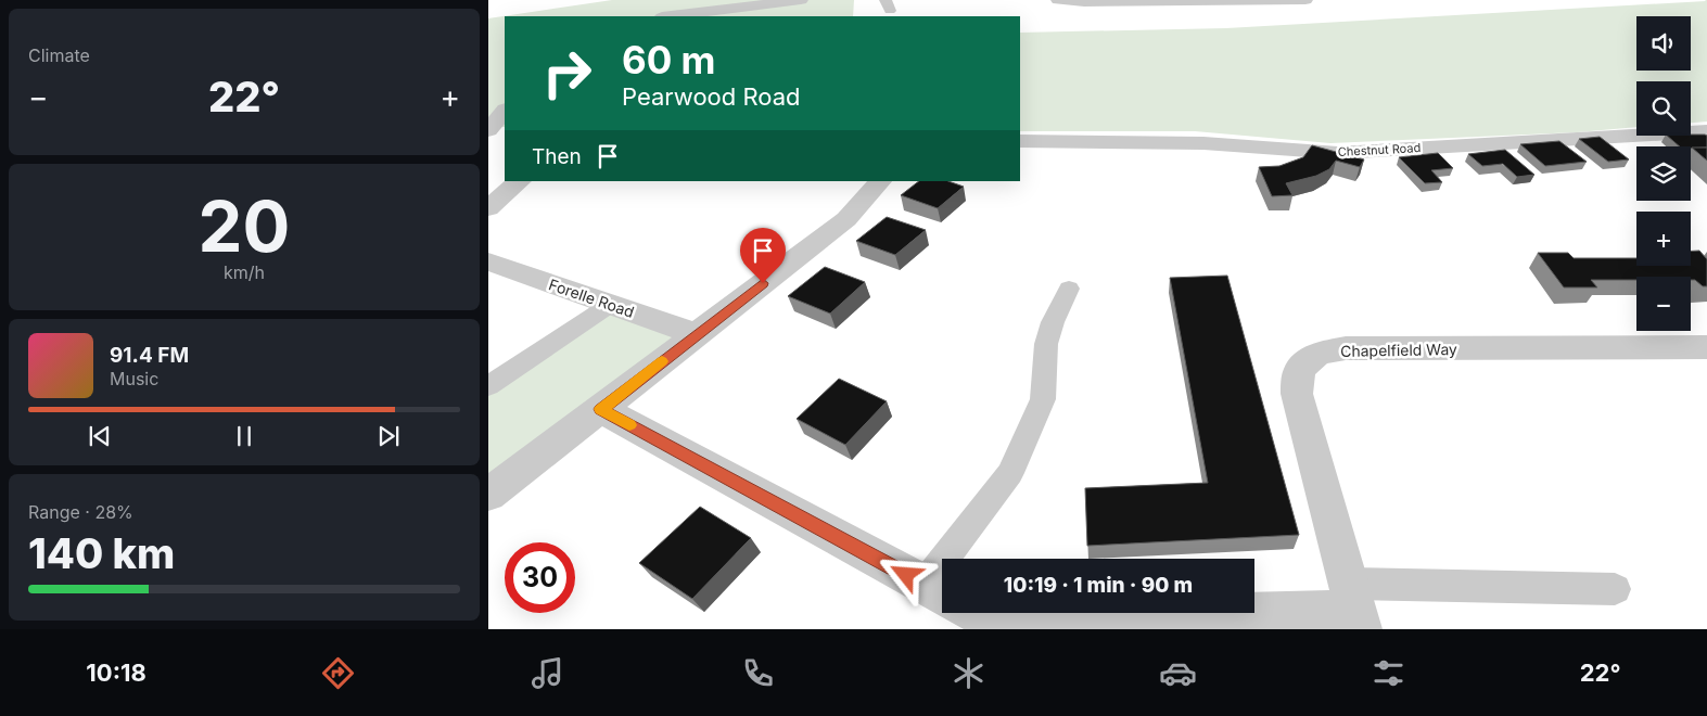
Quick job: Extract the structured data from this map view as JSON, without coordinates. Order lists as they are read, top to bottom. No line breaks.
{"streets":{"street":["Chestnut Road","Forelle Road","Chapelfield Way"]},"page":{"tile":["Climate",["20","km/h"],["Range · 28%","140 km"]],"map_buttons":["+","−"],"turn":["60 m","Pearwood Road"],"heat":["−","22°","+"],"then":"Then","song":["91.4 FM","Music"],"limit":"30","trip":"10:19 · 1 min · 90 m","tabs":["10:18","22°"]}}
